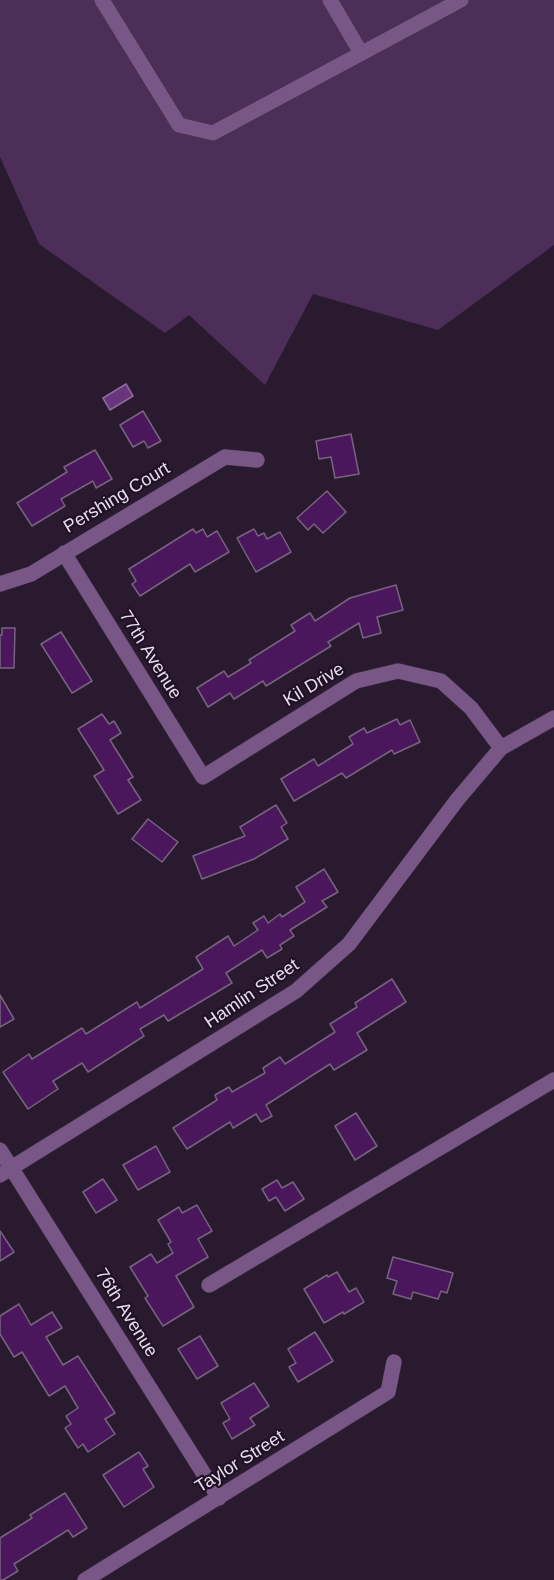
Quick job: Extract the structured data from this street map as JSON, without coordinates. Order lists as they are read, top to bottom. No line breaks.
{"streets":{"street":["Pershing Court","77th Avenue","Kil Drive","Hamlin Street","76th Avenue","Taylor Street"]},"crossings":[["Pershing Court","77th Avenue"],["77th Avenue","Kil Drive"],["Kil Drive","Hamlin Street"],["Hamlin Street","76th Avenue"],["76th Avenue","Taylor Street"]]}
